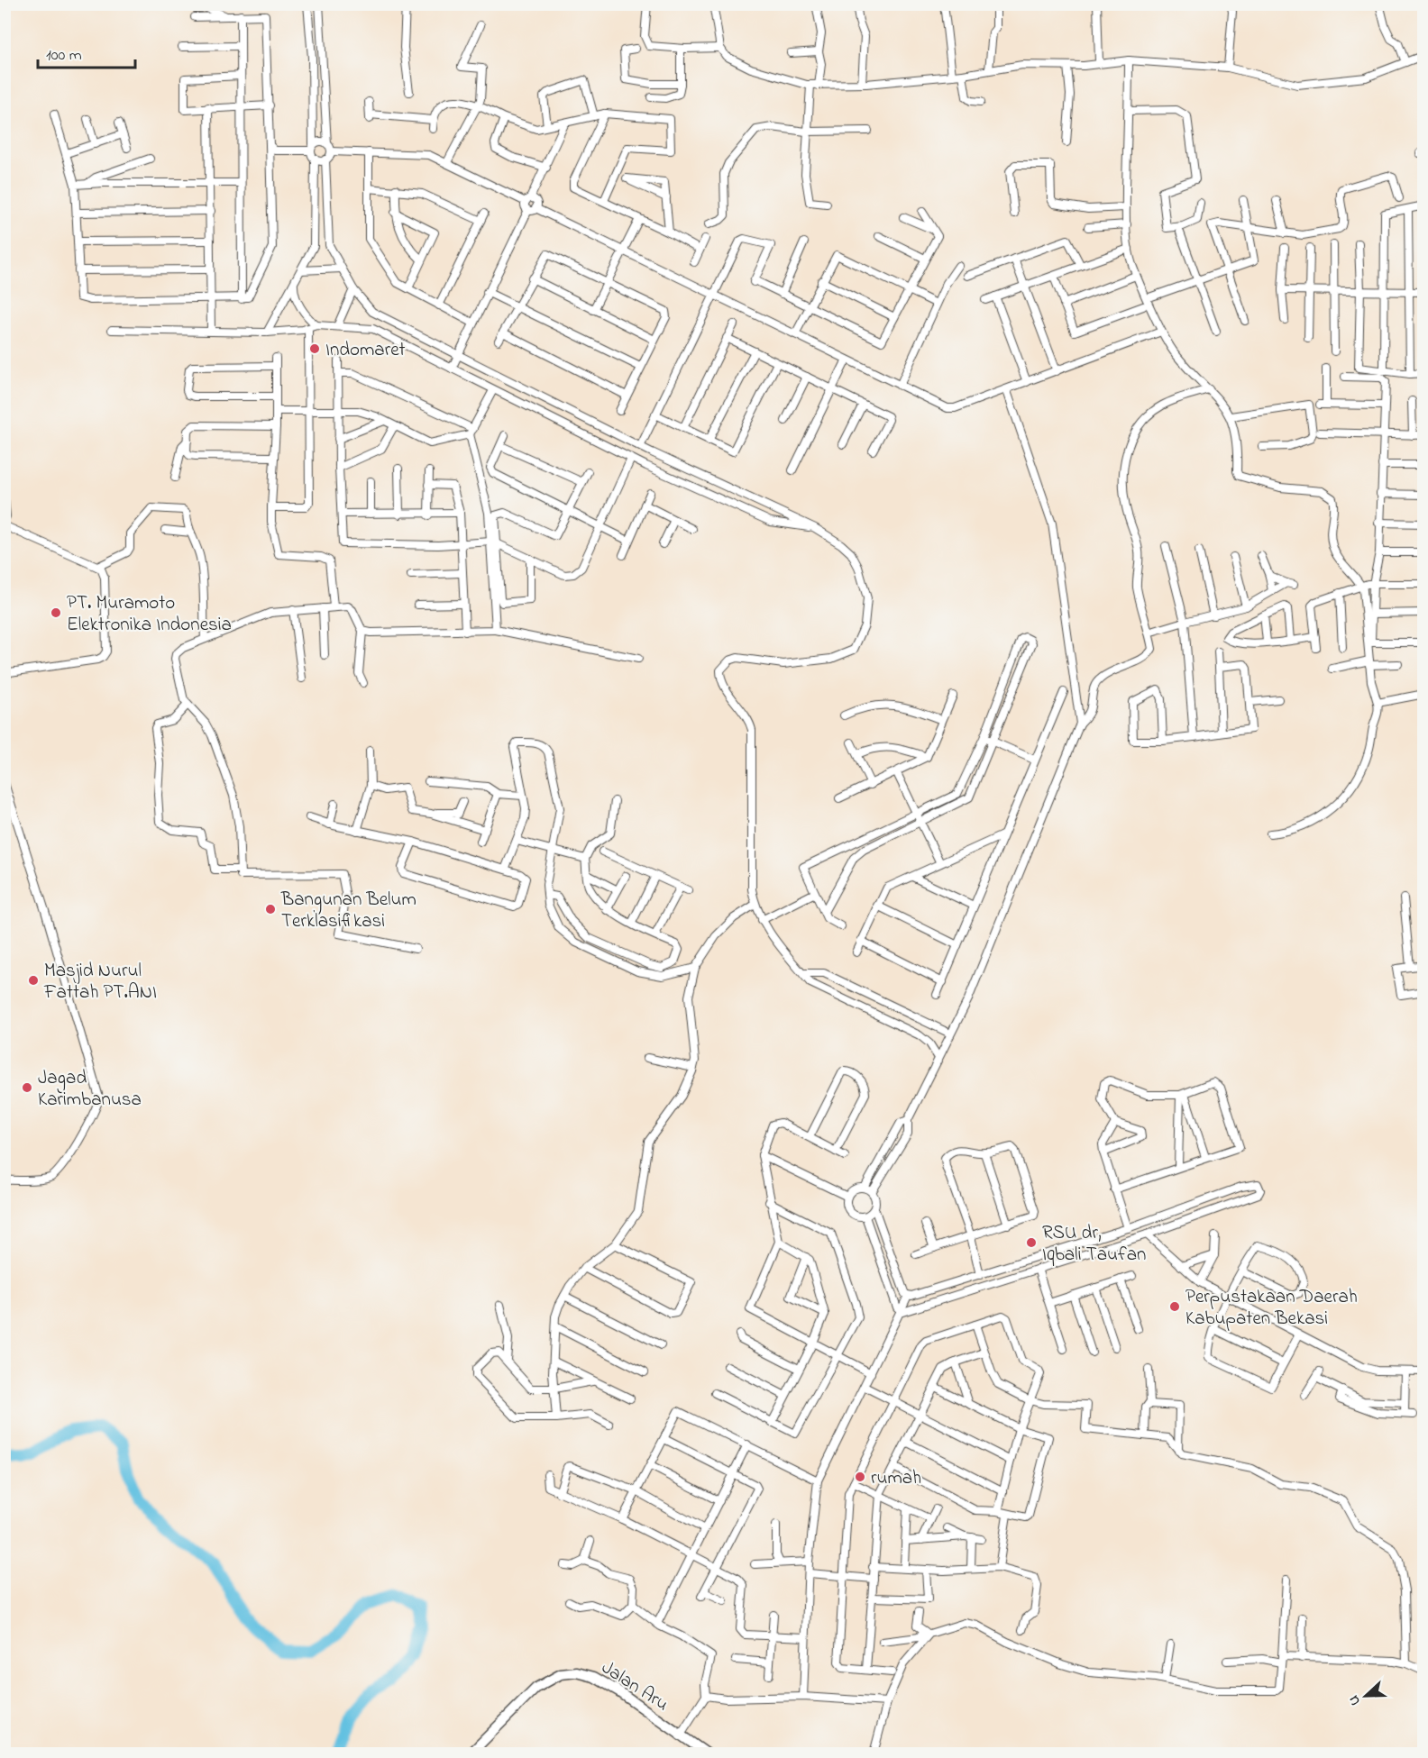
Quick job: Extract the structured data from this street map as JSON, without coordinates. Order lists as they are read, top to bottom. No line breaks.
{"streets":{"street":["Jalan Aru"]},"places":["Indomaret","PT. Muramoto Elektronika Indonesia","Bangunan Belum Terklasifikasi","Masjid Nurul Fattah PT.ANI","Jagad Karimbanusa","RSU dr, Iqbali Taufan","Perpustakaan Daerah Kabupaten Bekasi","rumah"],"scale_bar":"100 m","north":"left"}
